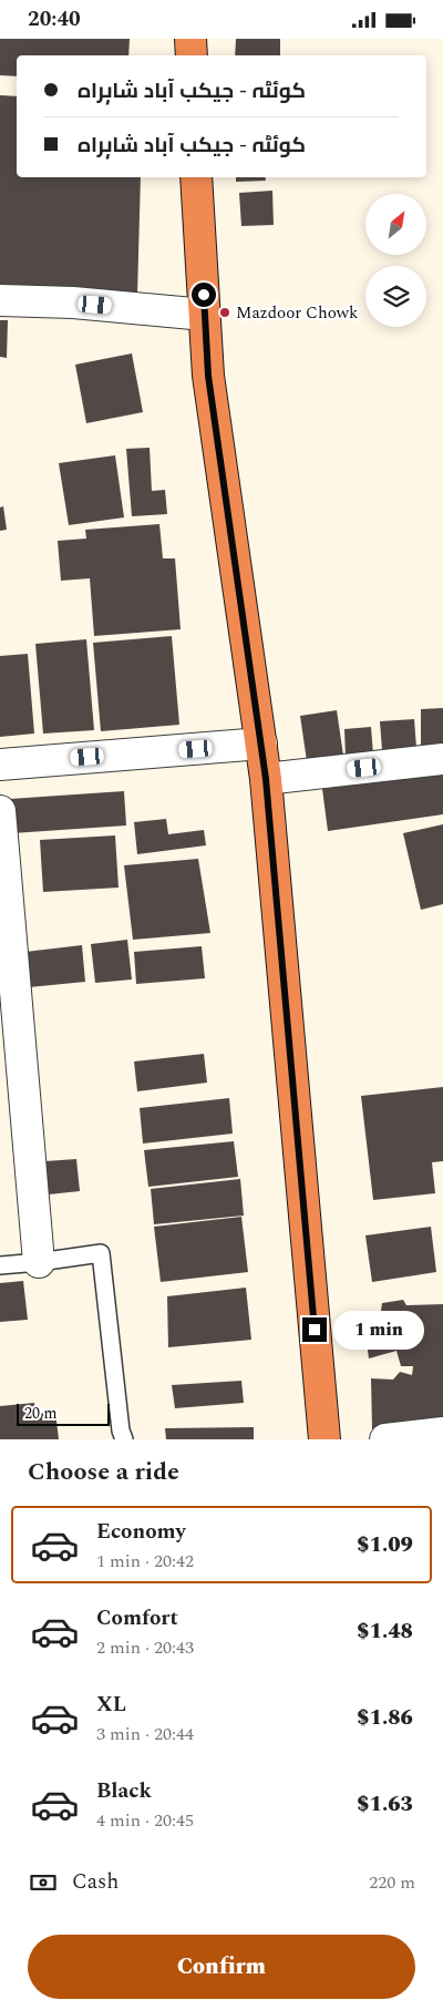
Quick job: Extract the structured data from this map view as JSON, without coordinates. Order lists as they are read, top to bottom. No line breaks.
{"places":["Mazdoor Chowk"],"scale_bar":"20 m","north":"top right","page":{"status":"20:40","banner":["کوئٹہ - جیکب آباد شاہراہ","کوئٹہ - جیکب آباد شاہراہ"],"bubble":"1 min","scale":"20 m","heading":"Choose a ride","list":[{"name":"Economy","note":"1 min · 20:42","value":"$1.09"},{"name":"Comfort","note":"2 min · 20:43","value":"$1.48"},{"name":"XL","note":"3 min · 20:44","value":"$1.86"},{"name":"Black","note":"4 min · 20:45","value":"$1.63"}],"pay":["Cash","220 m"],"buttons":"Confirm"}}
